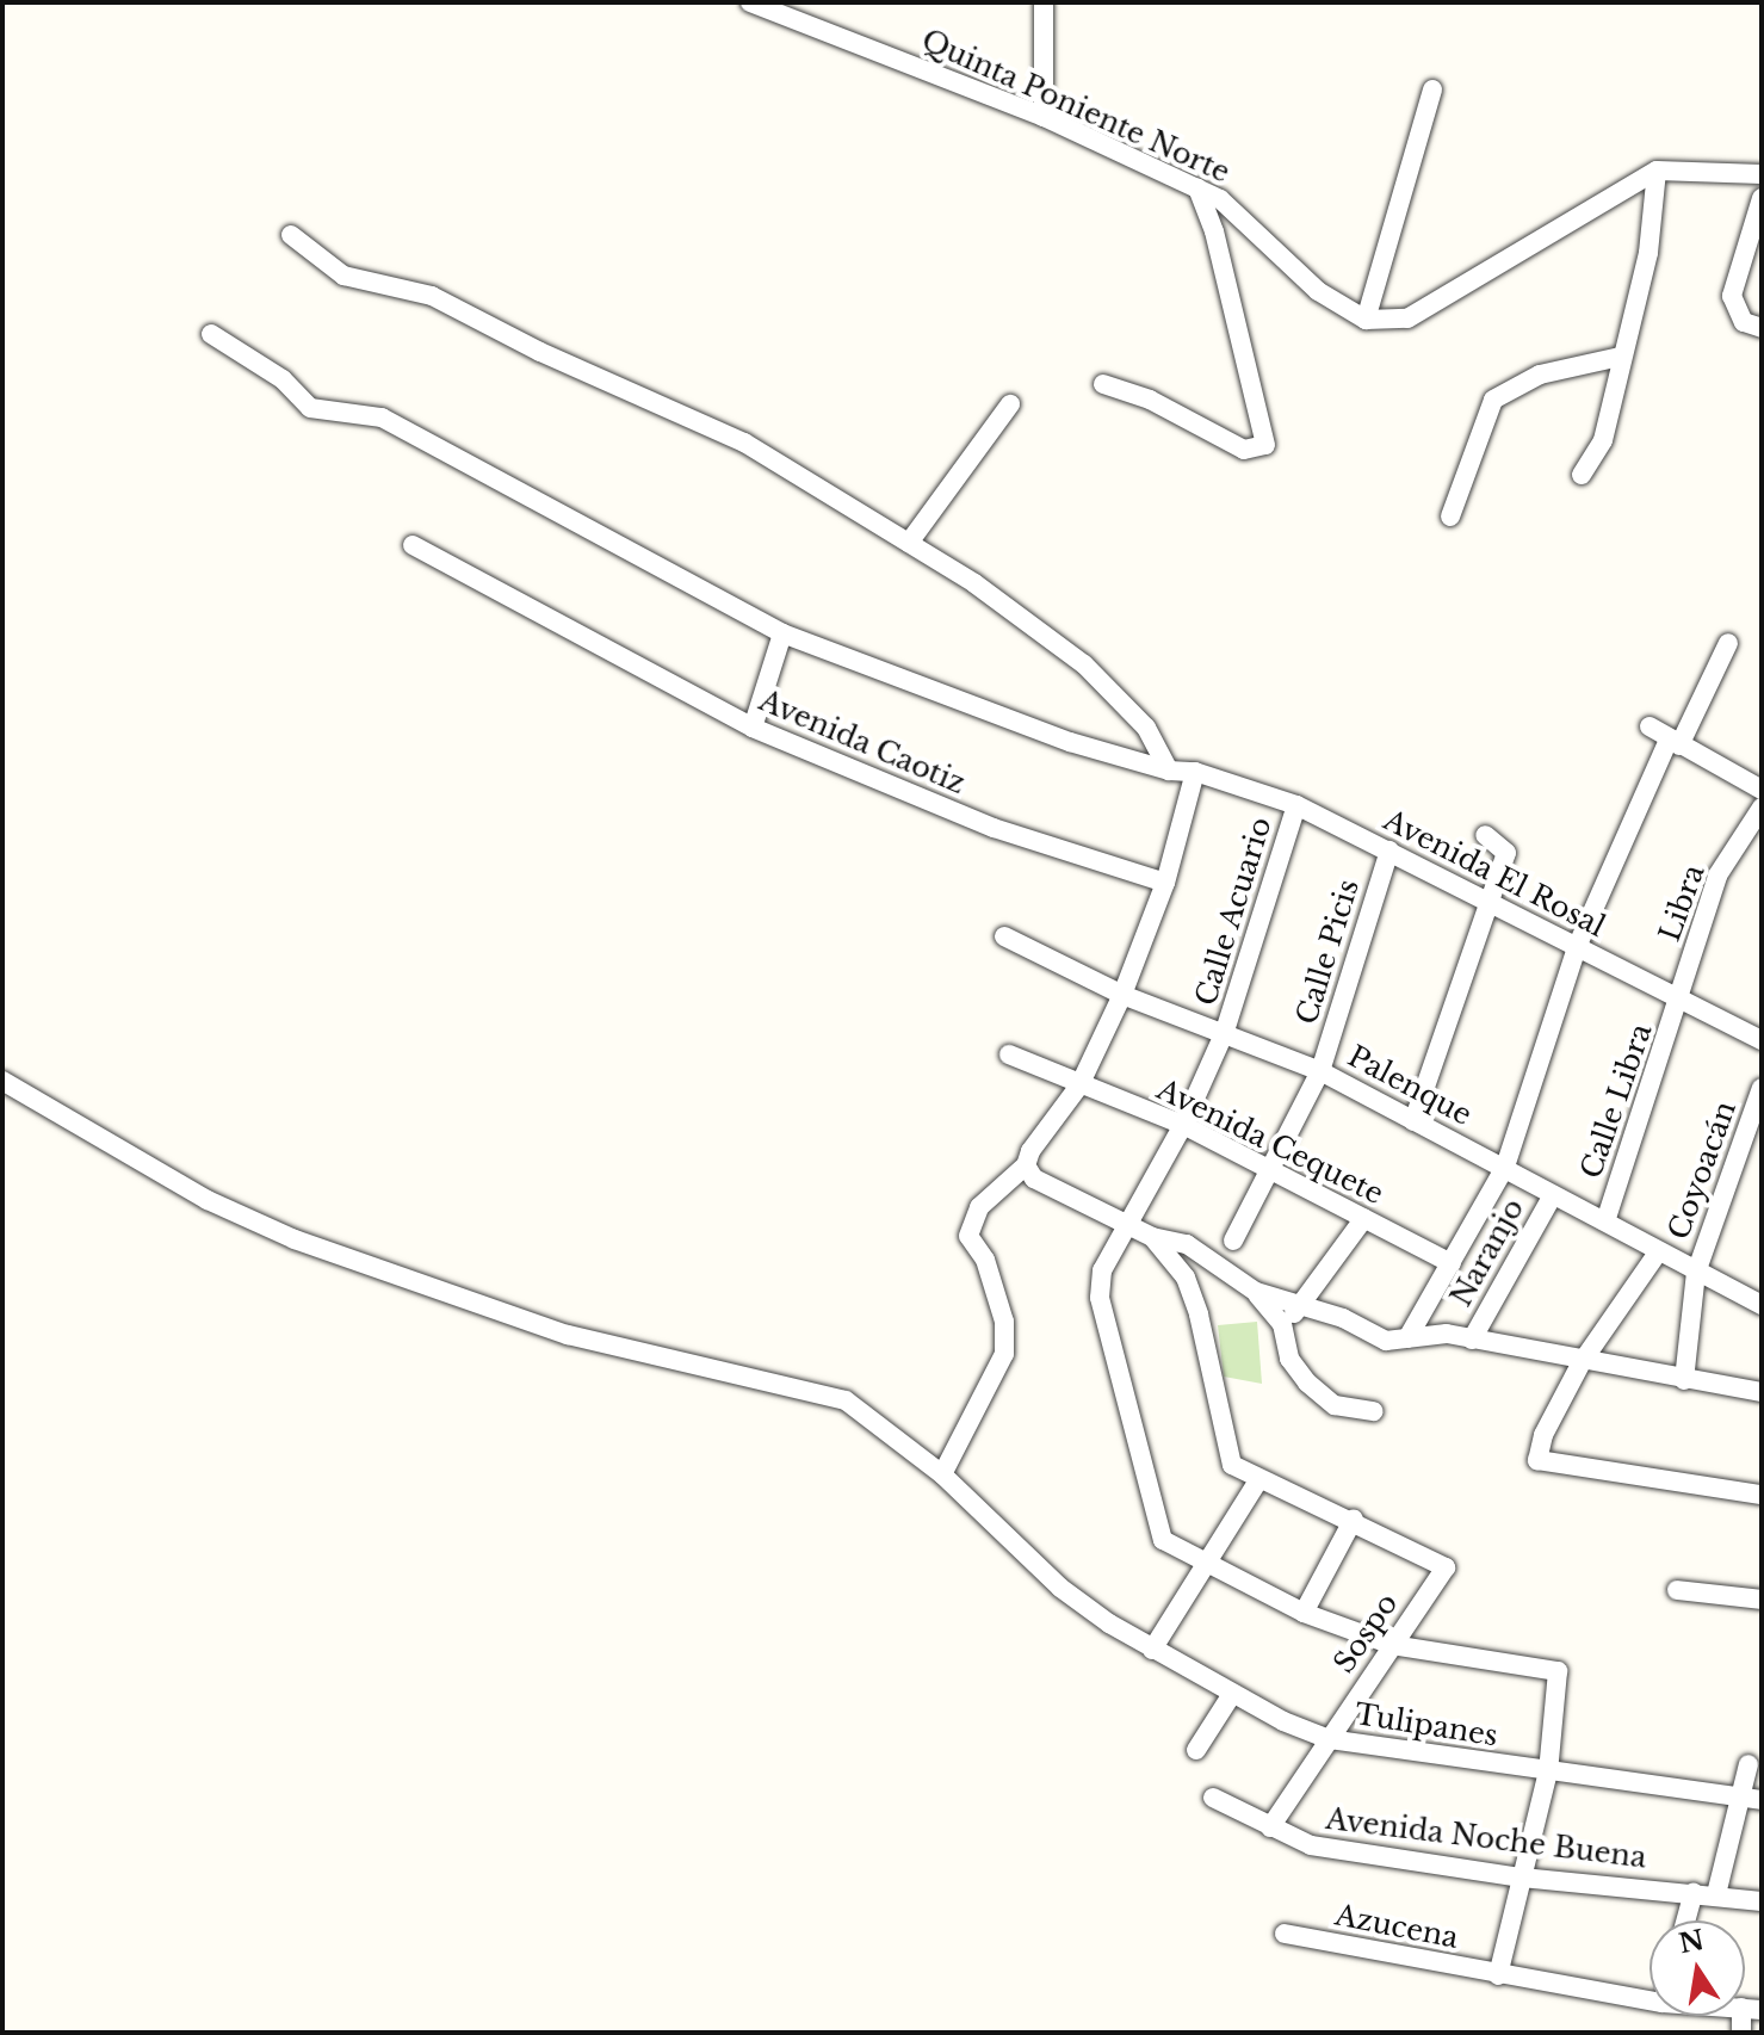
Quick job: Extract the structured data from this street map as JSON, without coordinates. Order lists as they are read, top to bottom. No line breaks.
{"streets":{"street":["Quinta Poniente Norte","Avenida Caotiz","Avenida El Rosal","Libra","Calle Acuario","Calle Picis","Palenque","Calle Libra","Avenida Cequete","Coyoacán","Naranjo","Sospo","Tulipanes","Avenida Noche Buena","Azucena"]},"crossings":[["Avenida El Rosal","Libra"],["Avenida El Rosal","Calle Acuario"],["Avenida El Rosal","Calle Picis"],["Avenida El Rosal","Calle Libra"],["Libra","Calle Libra"],["Calle Acuario","Palenque"],["Calle Acuario","Avenida Cequete"],["Calle Acuario","Sospo"],["Calle Acuario","Tulipanes"],["Calle Picis","Palenque"],["Calle Picis","Avenida Cequete"],["Palenque","Calle Libra"],["Palenque","Coyoacán"],["Palenque","Naranjo"],["Sospo","Tulipanes"],["Sospo","Avenida Noche Buena"]],"north":"top"}
